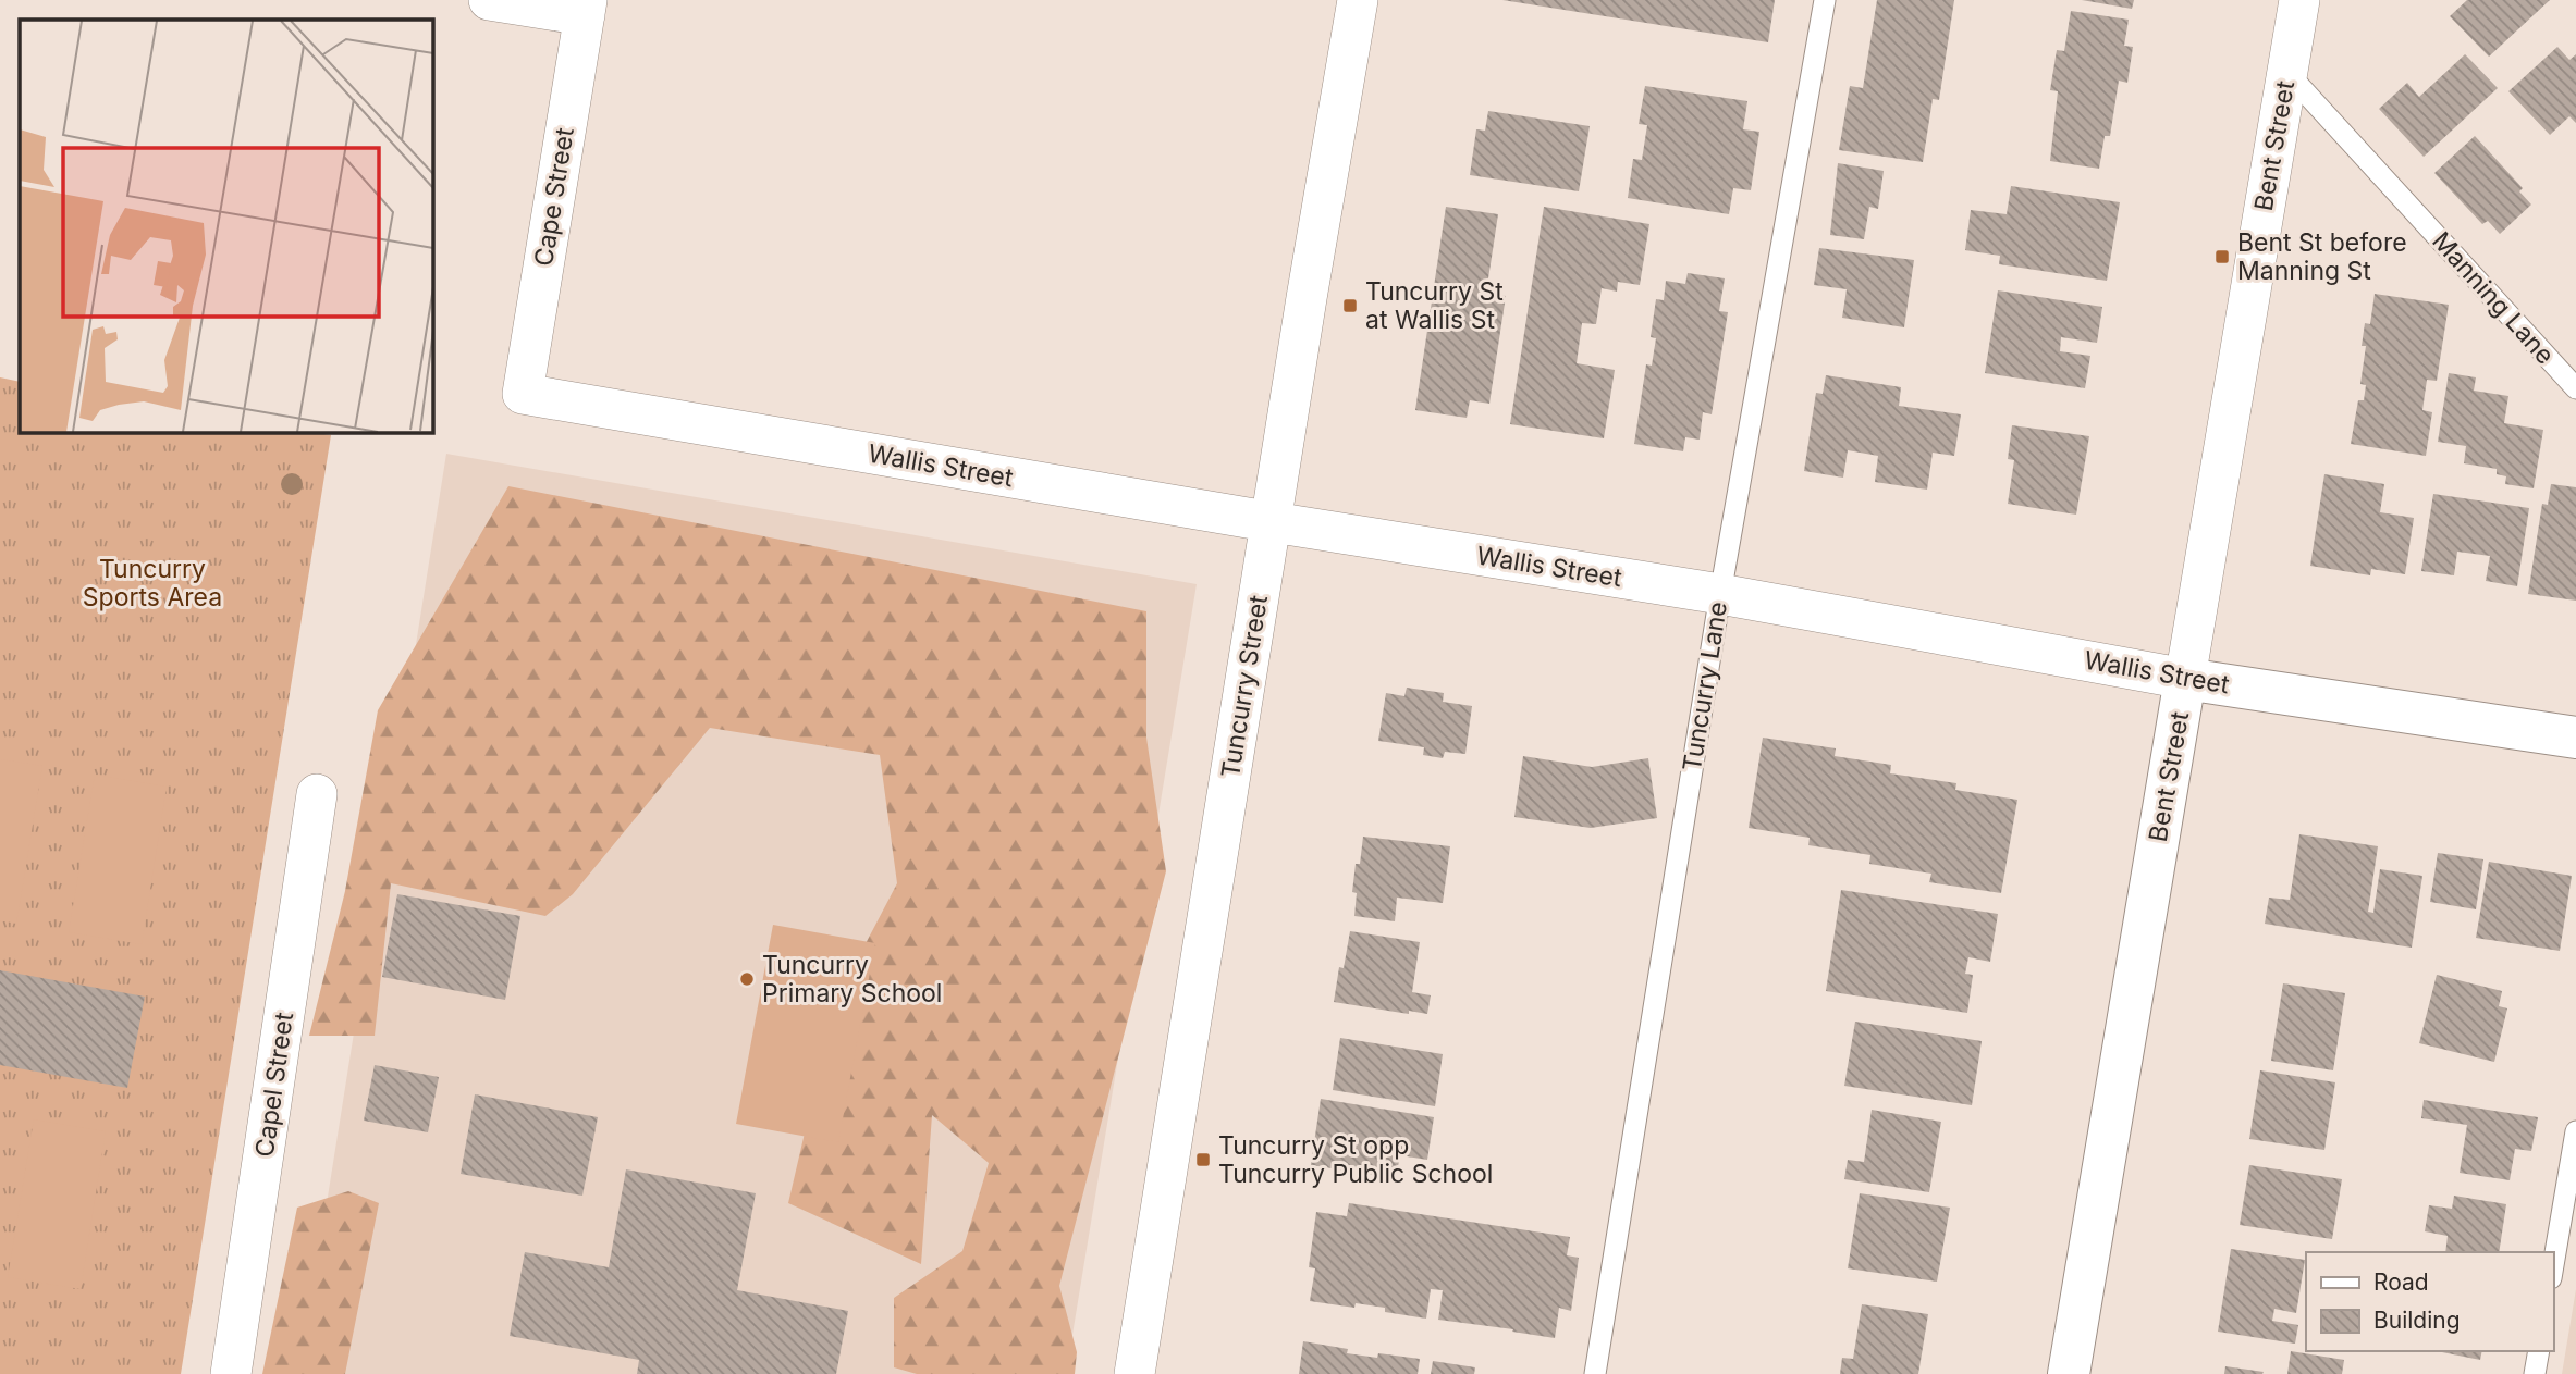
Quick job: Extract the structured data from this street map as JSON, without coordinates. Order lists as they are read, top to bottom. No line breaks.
{"streets":{"street":["Bent Street","Cape Street","Wallis Street","Tuncurry Street","Capel Street"],"lane":["Manning Lane","Tuncurry Lane"]},"crossings":[["Bent Street","Manning Lane"],["Bent Street","Wallis Street"],["Cape Street","Wallis Street"],["Wallis Street","Tuncurry Street"],["Wallis Street","Tuncurry Lane"]],"parks":["Tuncurry Sports Area"],"places":{"transit":["Bent St before Manning St","Tuncurry St at Wallis St","Tuncurry St opp Tuncurry Public School"],"other":["Tuncurry Primary School"]},"legend":["Road","Building"]}
